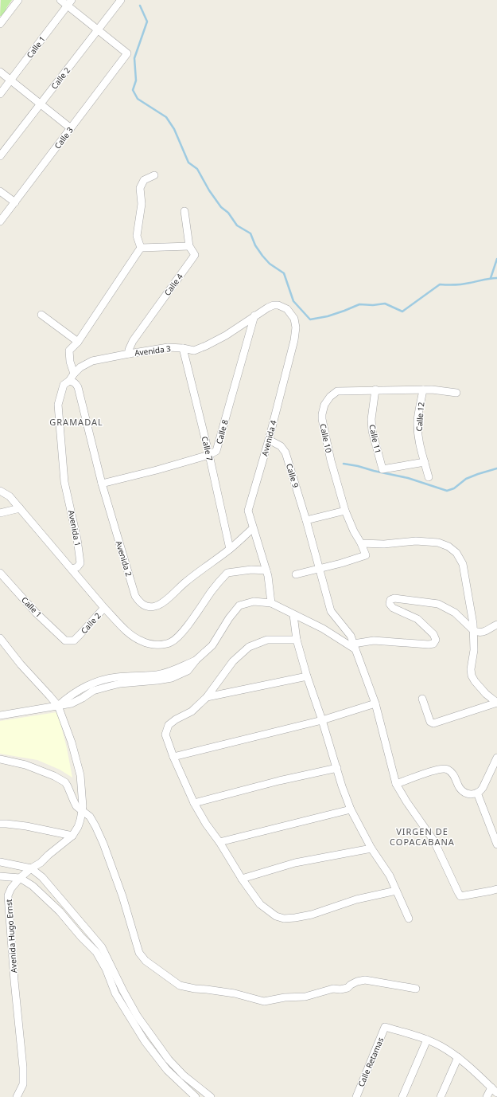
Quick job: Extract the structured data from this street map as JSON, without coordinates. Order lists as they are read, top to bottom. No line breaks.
{"streets":{"street":["Calle 1","Calle 2","Calle 3","Calle 4","Avenida 3","Calle 12","Calle 8","Avenida 4","Calle 10","Calle 11","Calle 7","Calle 9","Avenida 1","Avenida 2","Avenida Hugo Ernst","Calle Retamas"]},"crossings":[["Calle 1","Calle 2"],["Calle 2","Calle 3"],["Calle 2","Avenida 1"],["Calle 4","Avenida 3"],["Avenida 3","Calle 8"],["Avenida 3","Avenida 4"],["Avenida 3","Calle 7"],["Avenida 3","Avenida 1"],["Avenida 3","Avenida 2"],["Calle 12","Calle 10"],["Calle 12","Calle 11"],["Calle 8","Avenida 4"],["Calle 8","Calle 7"],["Avenida 4","Calle 9"],["Avenida 4","Avenida 2"],["Calle 10","Calle 11"],["Calle 7","Avenida 2"],["Avenida 1","Avenida 2"]],"districts":["GRAMADAL","VIRGEN DE COPACABANA"]}
